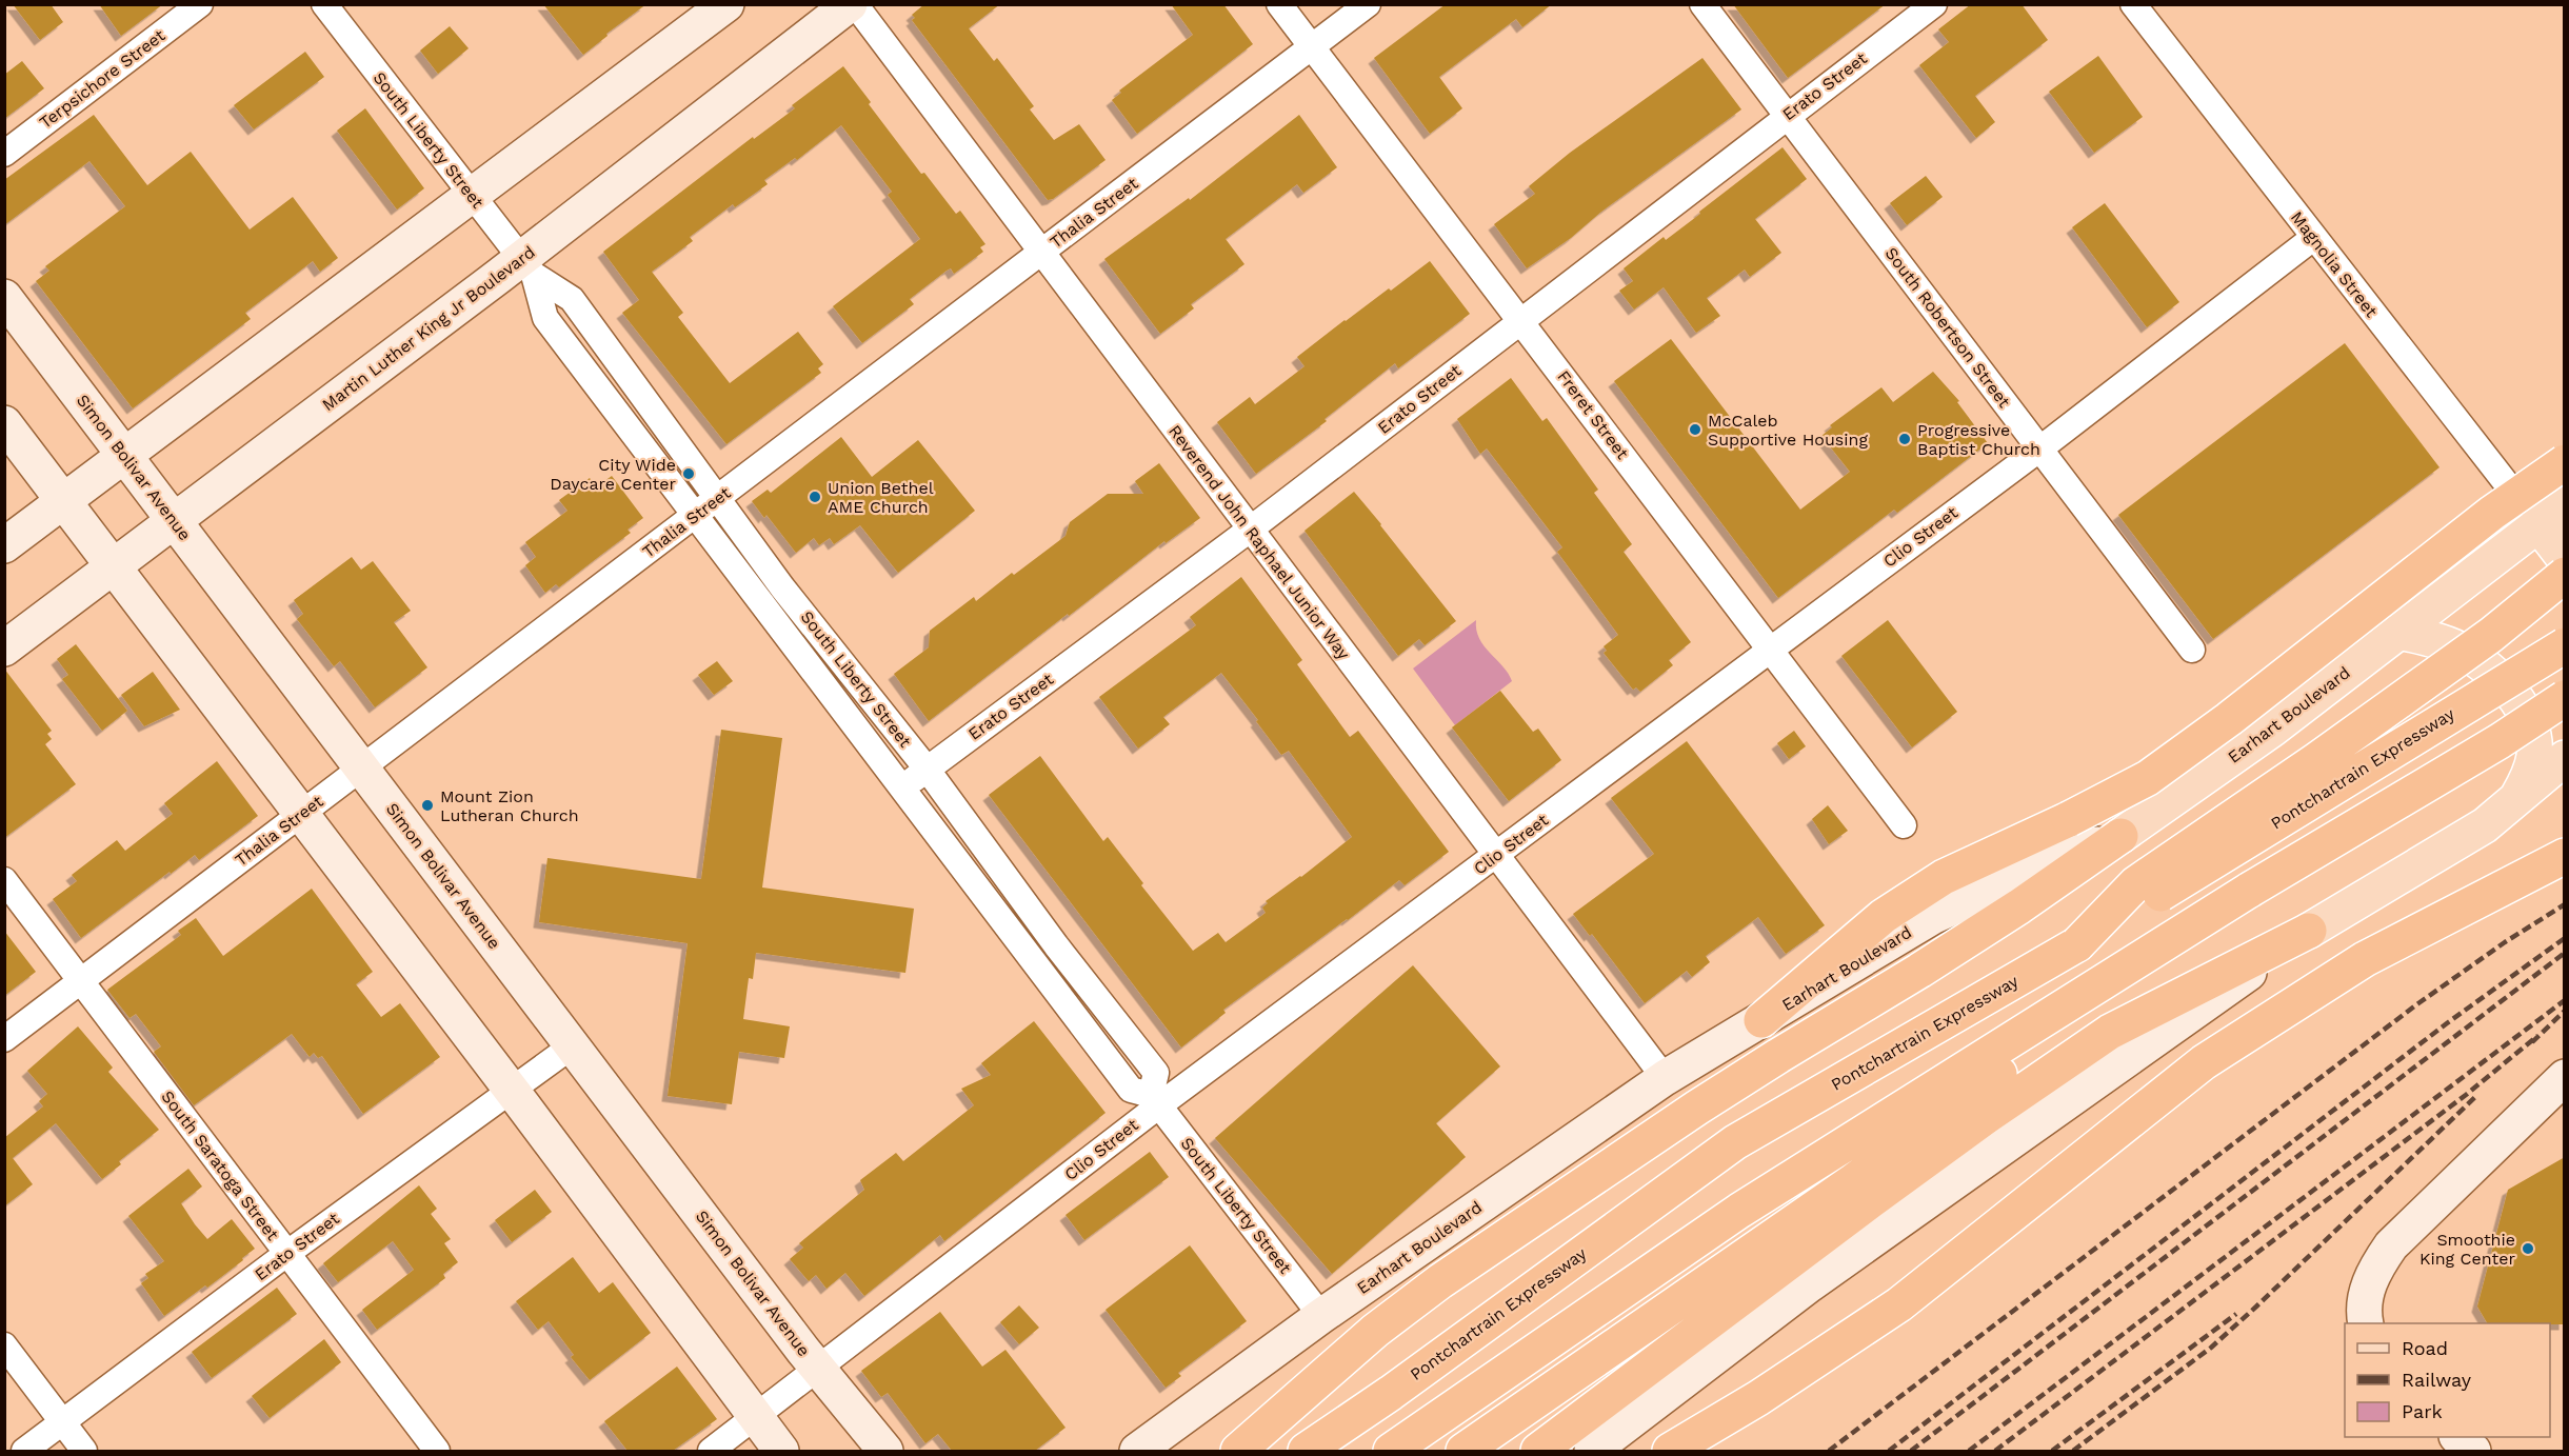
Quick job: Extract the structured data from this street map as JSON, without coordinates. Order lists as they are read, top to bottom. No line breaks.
{"streets":{"highway":["Pontchartrain Expressway"],"main road":["Earhart Boulevard"],"street":["Terpsichore Street","Erato Street","South Liberty Street","Thalia Street","Magnolia Street","South Robertson Street","Martin Luther King Jr Boulevard","Freret Street","Simon Bolivar Avenue","Clio Street","Reverend John Raphael Junior Way","South Saratoga Street"]},"crossings":[["Erato Street","South Liberty Street"],["Erato Street","South Robertson Street"],["Erato Street","Freret Street"],["Erato Street","Simon Bolivar Avenue"],["Erato Street","Reverend John Raphael Junior Way"],["Erato Street","South Saratoga Street"],["South Liberty Street","Thalia Street"],["South Liberty Street","Martin Luther King Jr Boulevard"],["South Liberty Street","Clio Street"],["South Liberty Street","Earhart Boulevard"],["Thalia Street","Freret Street"],["Thalia Street","Simon Bolivar Avenue"],["Thalia Street","Reverend John Raphael Junior Way"],["Thalia Street","South Saratoga Street"],["Magnolia Street","Clio Street"],["Magnolia Street","Earhart Boulevard"],["South Robertson Street","Clio Street"],["Martin Luther King Jr Boulevard","Simon Bolivar Avenue"],["Martin Luther King Jr Boulevard","Reverend John Raphael Junior Way"],["Freret Street","Clio Street"],["Simon Bolivar Avenue","Clio Street"],["Clio Street","Reverend John Raphael Junior Way"],["Reverend John Raphael Junior Way","Earhart Boulevard"]],"places":["McCaleb Supportive Housing","Progressive Baptist Church","City Wide Daycare Center","Union Bethel AME Church","Mount Zion Lutheran Church","Smoothie King Center"],"legend":["Road","Railway","Park"]}
